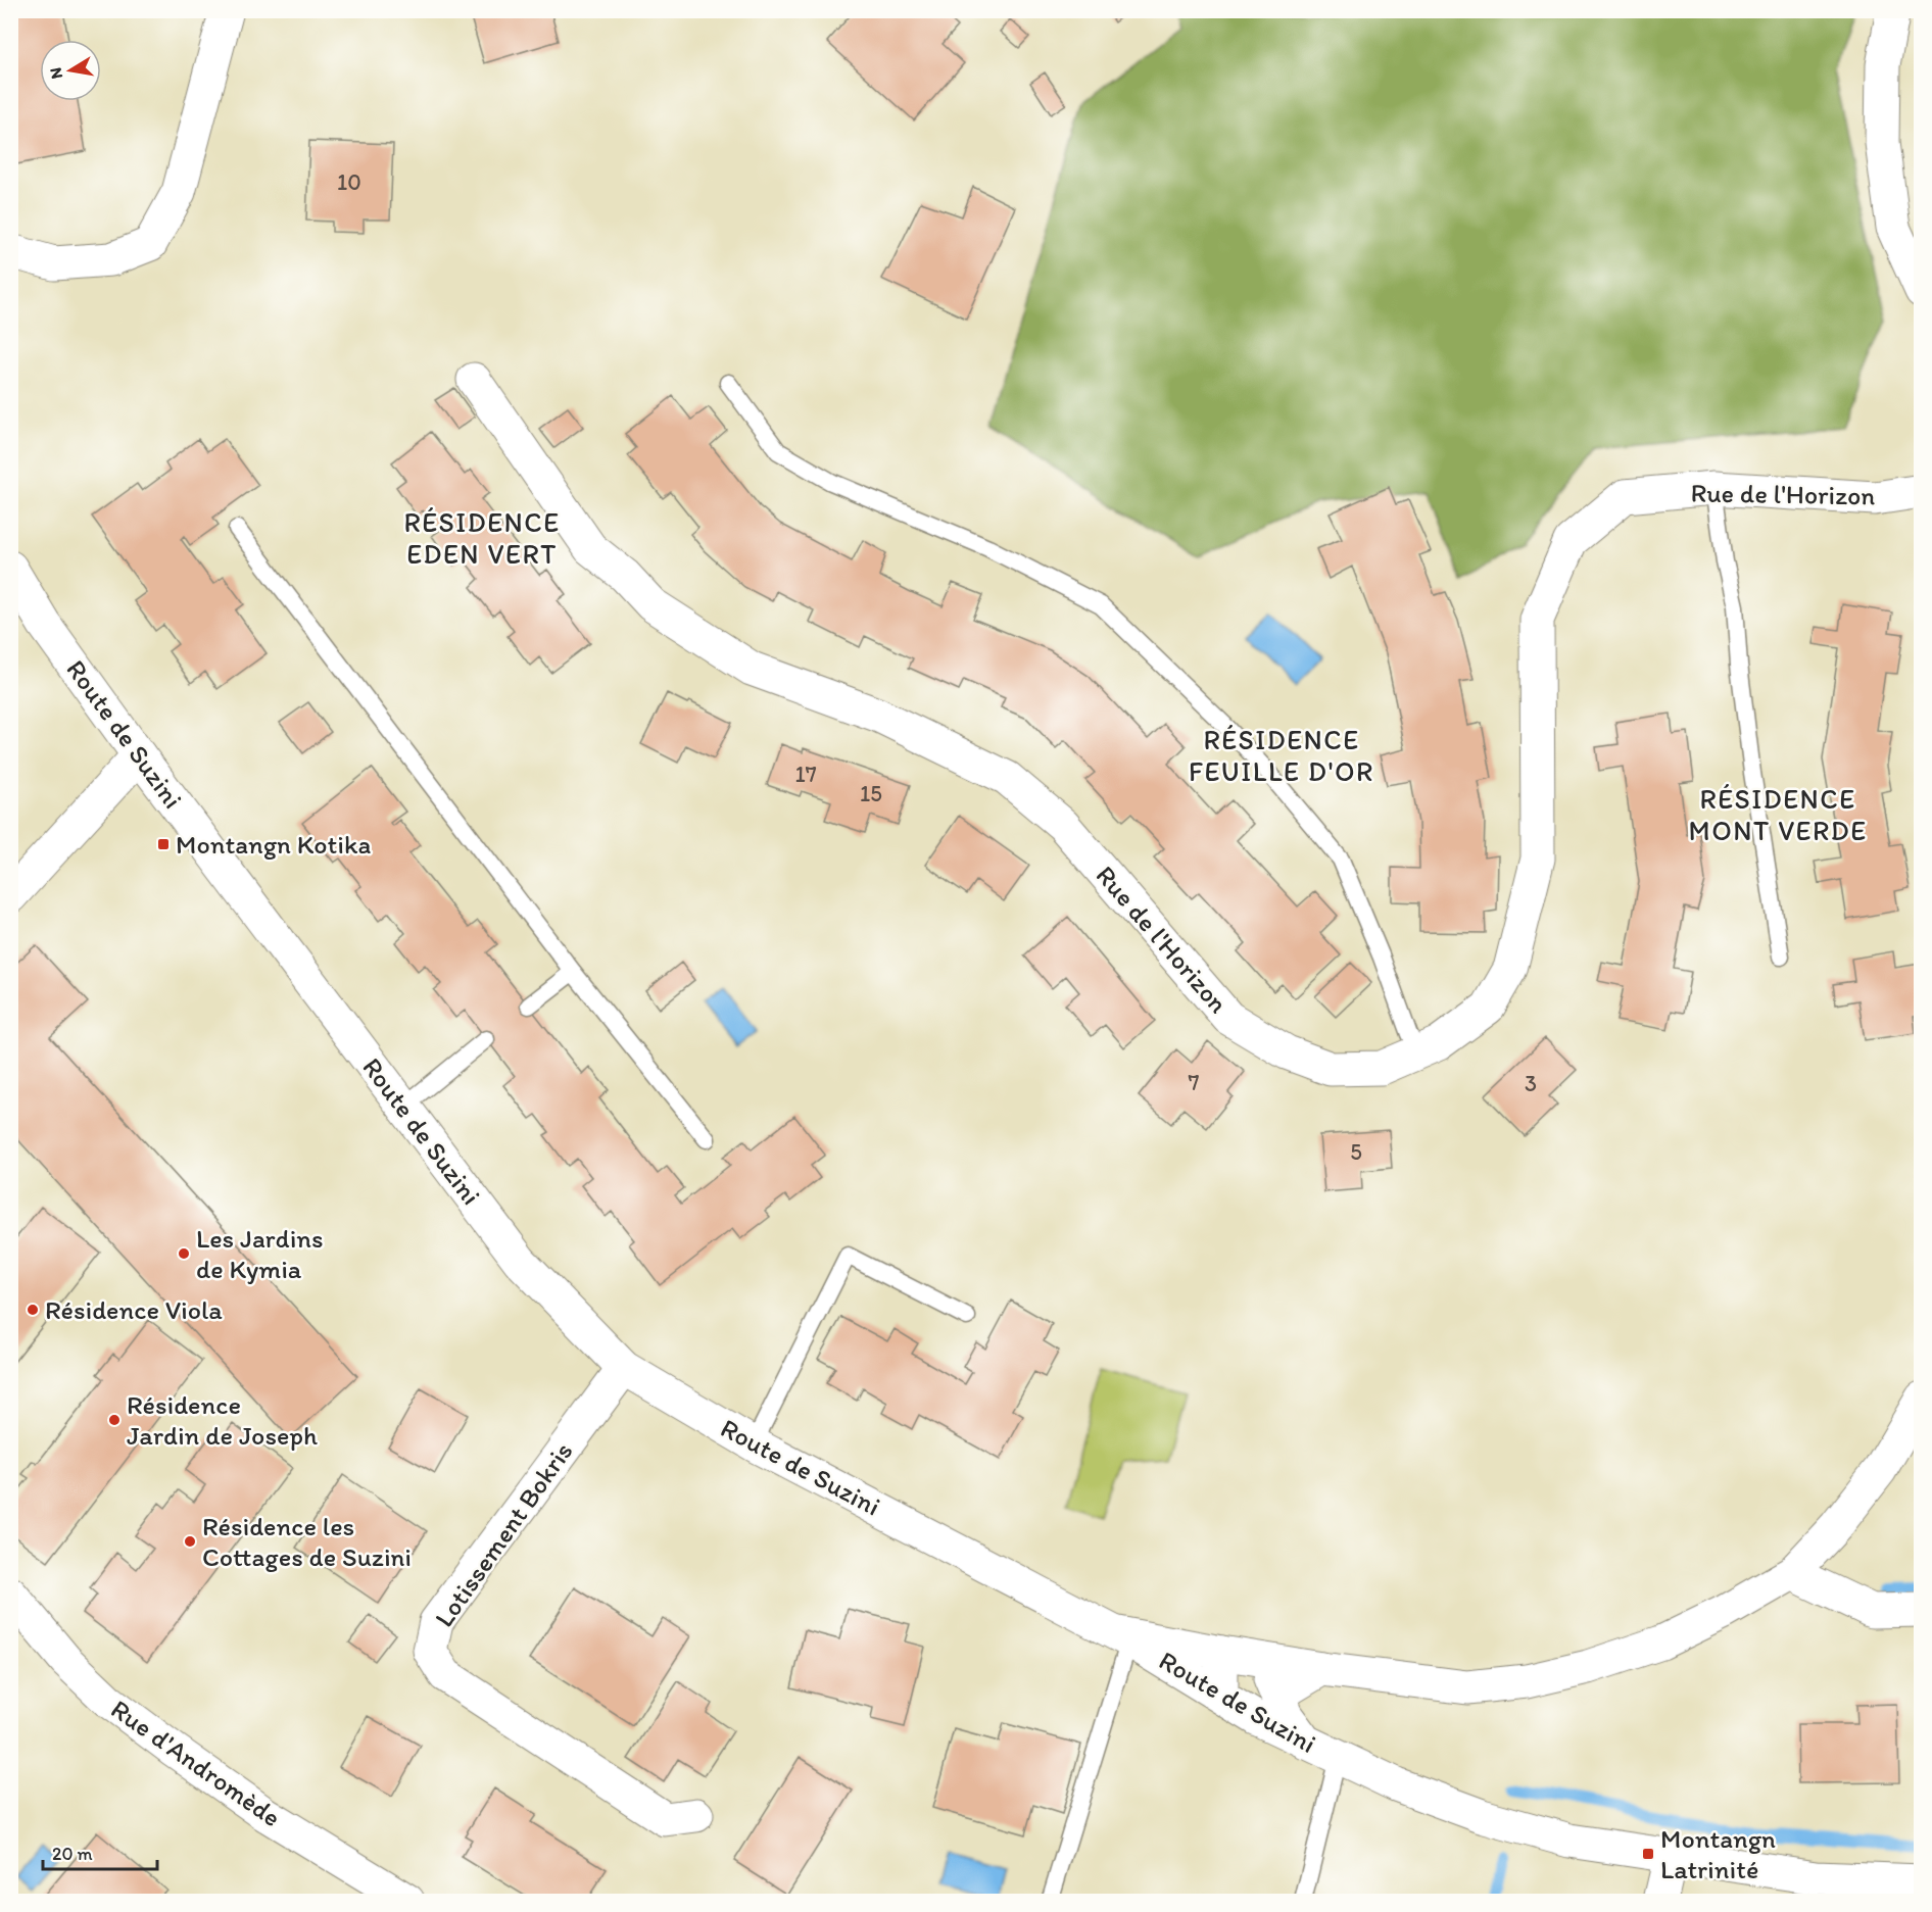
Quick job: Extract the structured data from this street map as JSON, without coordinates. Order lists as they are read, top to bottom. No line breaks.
{"streets":{"street":["Rue de l'Horizon","Route de Suzini","Lotissement Bokris","Rue d'Andromède"]},"crossings":[["Route de Suzini","Lotissement Bokris"]],"districts":["RÉSIDENCE EDEN VERT","RÉSIDENCE FEUILLE D'OR","RÉSIDENCE MONT VERDE"],"places":{"transit":["Montangn Kotika","Montangn Latrinité"],"other":["Les Jardins de Kymia","Résidence Viola","Résidence Jardin de Joseph","Résidence les Cottages de Suzini"]},"house_numbers":["10","17","15","7","3","5"],"scale_bar":"20 m","north":"left"}
